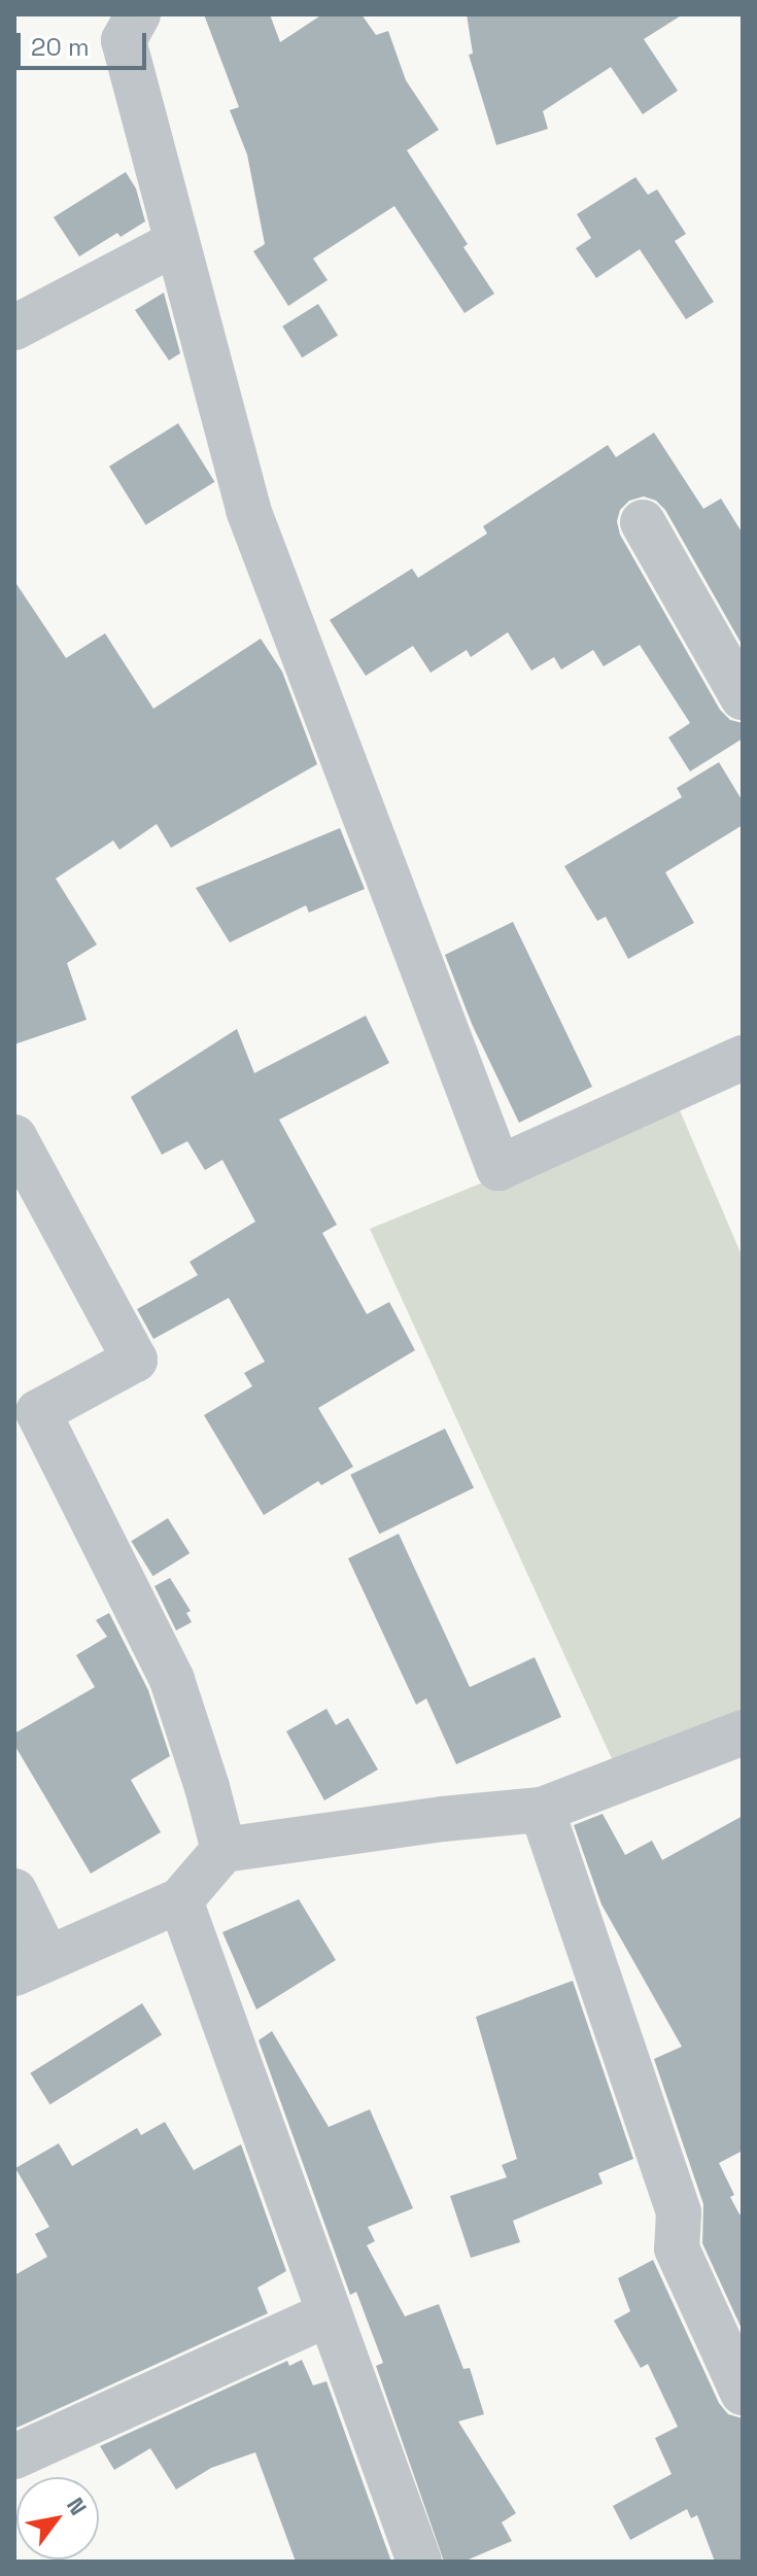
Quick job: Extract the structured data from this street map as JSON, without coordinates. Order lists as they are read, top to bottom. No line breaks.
{"scale_bar":"20 m","north":"top right"}
